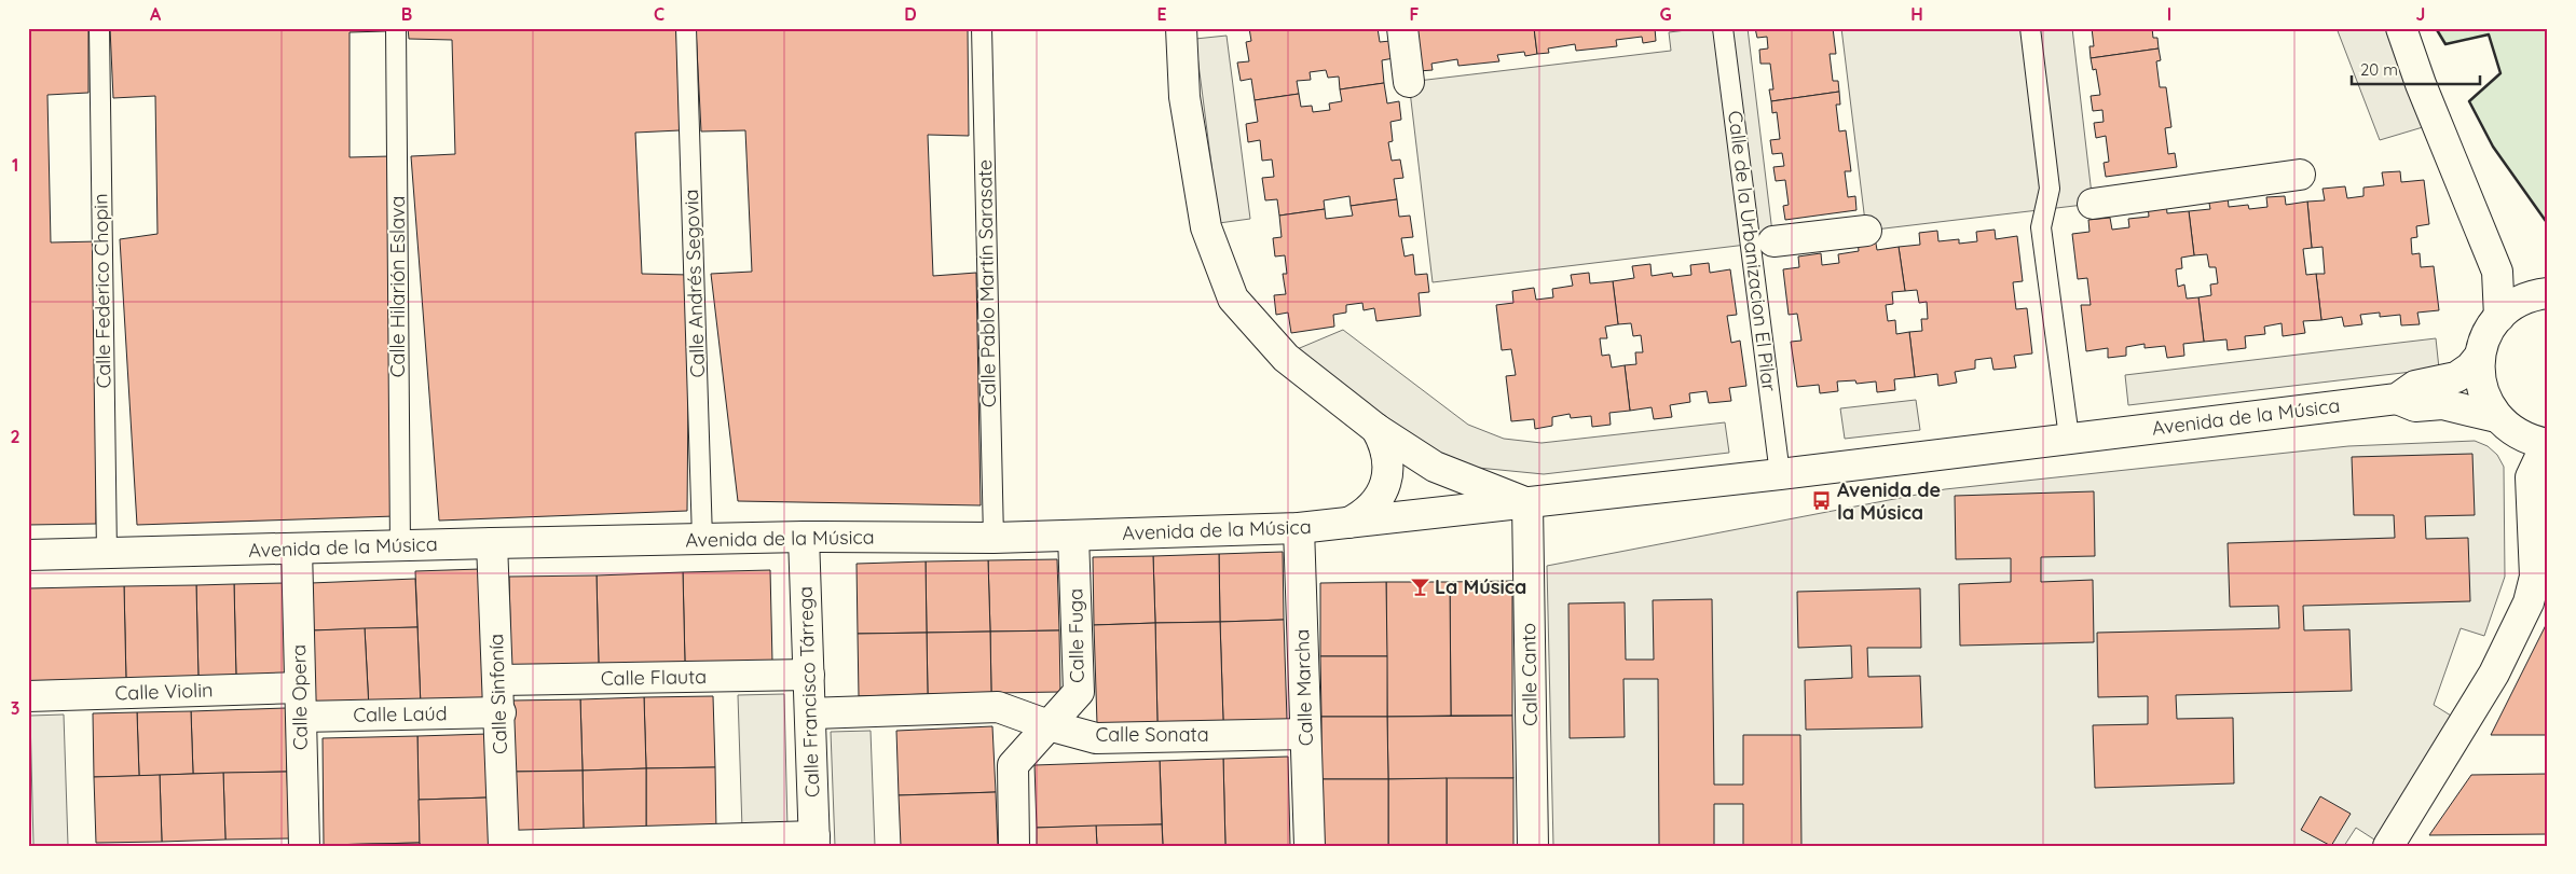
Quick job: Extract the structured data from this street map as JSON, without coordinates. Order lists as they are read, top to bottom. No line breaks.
{"streets":{"street":["Avenida de la Música","Calle Fuga","Calle Canto","Calle Flauta","Calle Marcha","Calle Violin","Calle Francisco Tárrega","Calle Sinfonía","Calle Opera","Calle Laúd","Calle Sonata"],"lane":["Calle de la Urbanizacion El Pilar","Calle Andrés Segovia","Calle Pablo Martín Sarasate","Calle Hilarión Eslava","Calle Federico Chopin"]},"crossings":[["Calle de la Urbanizacion El Pilar","Avenida de la Música"],["Calle Andrés Segovia","Avenida de la Música"],["Calle Pablo Martín Sarasate","Avenida de la Música"],["Calle Hilarión Eslava","Avenida de la Música"],["Calle Federico Chopin","Avenida de la Música"],["Avenida de la Música","Calle Fuga"],["Avenida de la Música","Calle Canto"],["Avenida de la Música","Calle Marcha"],["Avenida de la Música","Calle Francisco Tárrega"],["Avenida de la Música","Calle Sinfonía"],["Avenida de la Música","Calle Opera"],["Calle Fuga","Calle Sonata"],["Calle Flauta","Calle Francisco Tárrega"],["Calle Flauta","Calle Sinfonía"],["Calle Marcha","Calle Sonata"],["Calle Violin","Calle Opera"],["Calle Francisco Tárrega","Calle Sonata"],["Calle Sinfonía","Calle Laúd"],["Calle Opera","Calle Laúd"]],"places":{"bus stop":["Avenida de la Música"],"bar":["La Música"]},"scale_bar":"20 m","grid":{"columns":["A","B","C","D","E","F","G","H","I","J"],"rows":["1","2","3"]}}
